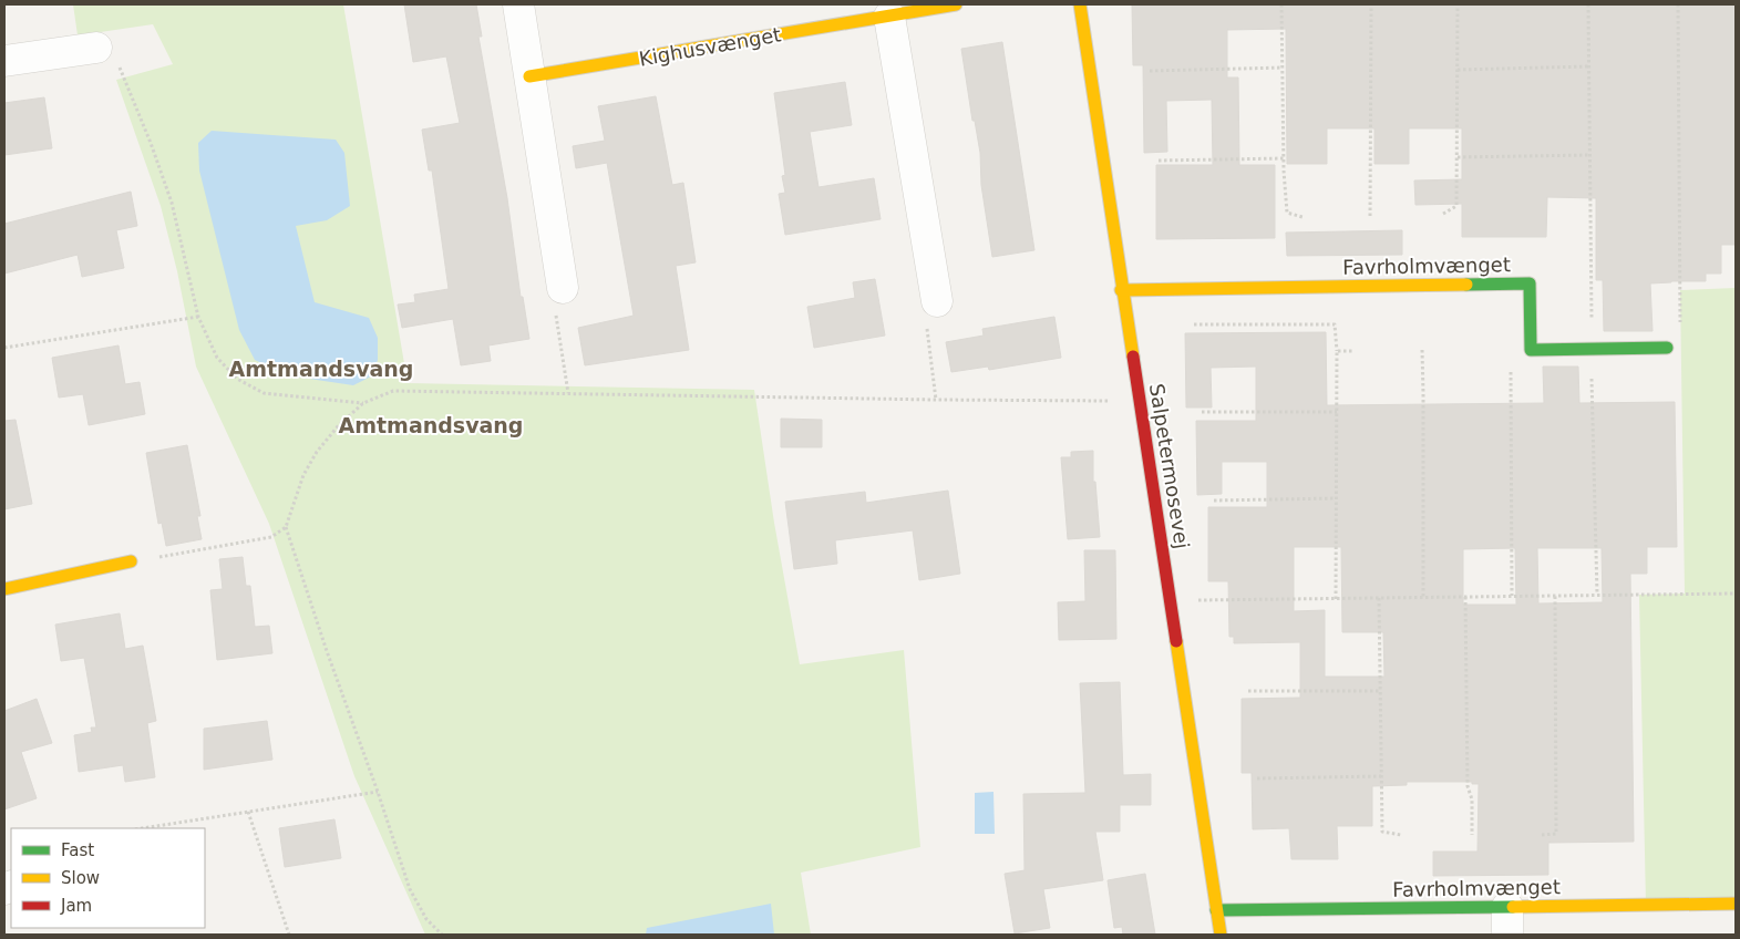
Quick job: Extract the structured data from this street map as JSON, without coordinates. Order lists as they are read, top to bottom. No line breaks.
{"streets":{"street":["Kighusvænget","Favrholmvænget","Salpetermosevej"]},"crossings":[["Favrholmvænget","Salpetermosevej"]],"districts":["Amtmandsvang","Amtmandsvang"],"legend":["Fast","Slow","Jam"]}
